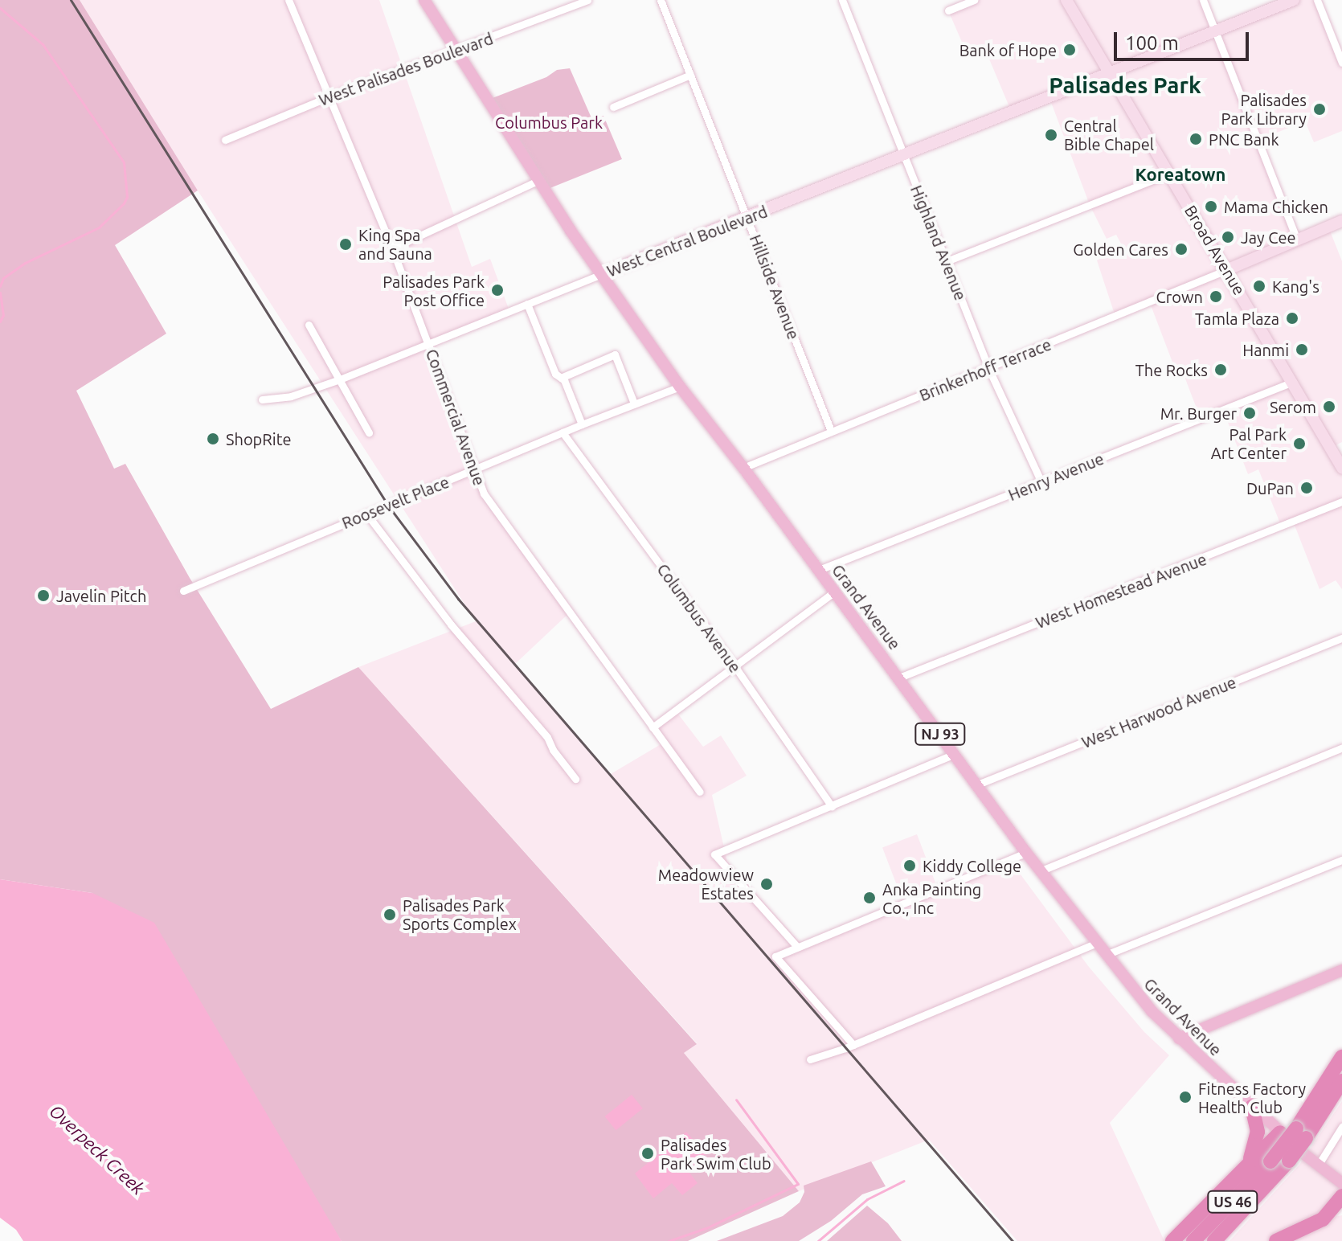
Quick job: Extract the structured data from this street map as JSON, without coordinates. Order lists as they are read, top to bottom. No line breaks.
{"streets":{"highway":["US 46"],"main road":["West Central Boulevard","Broad Avenue","Grand Avenue","NJ 93"],"street":["West Palisades Boulevard","Highland Avenue","Hillside Avenue","Brinkerhoff Terrace","Commercial Avenue","Henry Avenue","Roosevelt Place","West Homestead Avenue","Columbus Avenue","West Harwood Avenue"]},"crossings":[["West Palisades Boulevard","Commercial Avenue"],["West Palisades Boulevard","Grand Avenue"],["West Central Boulevard","Highland Avenue"],["West Central Boulevard","Broad Avenue"],["West Central Boulevard","Hillside Avenue"],["West Central Boulevard","Commercial Avenue"],["West Central Boulevard","Grand Avenue"],["Highland Avenue","Brinkerhoff Terrace"],["Highland Avenue","Henry Avenue"],["Broad Avenue","Brinkerhoff Terrace"],["Broad Avenue","Henry Avenue"],["Hillside Avenue","Brinkerhoff Terrace"],["Brinkerhoff Terrace","Grand Avenue"],["Commercial Avenue","Roosevelt Place"],["Henry Avenue","Grand Avenue"],["Roosevelt Place","Grand Avenue"],["Roosevelt Place","Columbus Avenue"],["West Homestead Avenue","Grand Avenue"],["Grand Avenue","West Harwood Avenue"]],"districts":["Palisades Park","Koreatown"],"water":["Overpeck Creek"],"parks":["Columbus Park"],"places":["Bank of Hope","Palisades Park Library","Central Bible Chapel","PNC Bank","Mama Chicken","Jay Cee","King Spa and Sauna","Golden Cares","Kang's","Palisades Park Post Office","Crown","Tamla Plaza","Hanmi","The Rocks","Serom","Mr. Burger","ShopRite","Pal Park Art Center","DuPan","Javelin Pitch","Kiddy College","Meadowview Estates","Anka Painting Co., Inc","Palisades Park Sports Complex","Fitness Factory Health Club","Palisades Park Swim Club"],"scale_bar":"100 m"}
